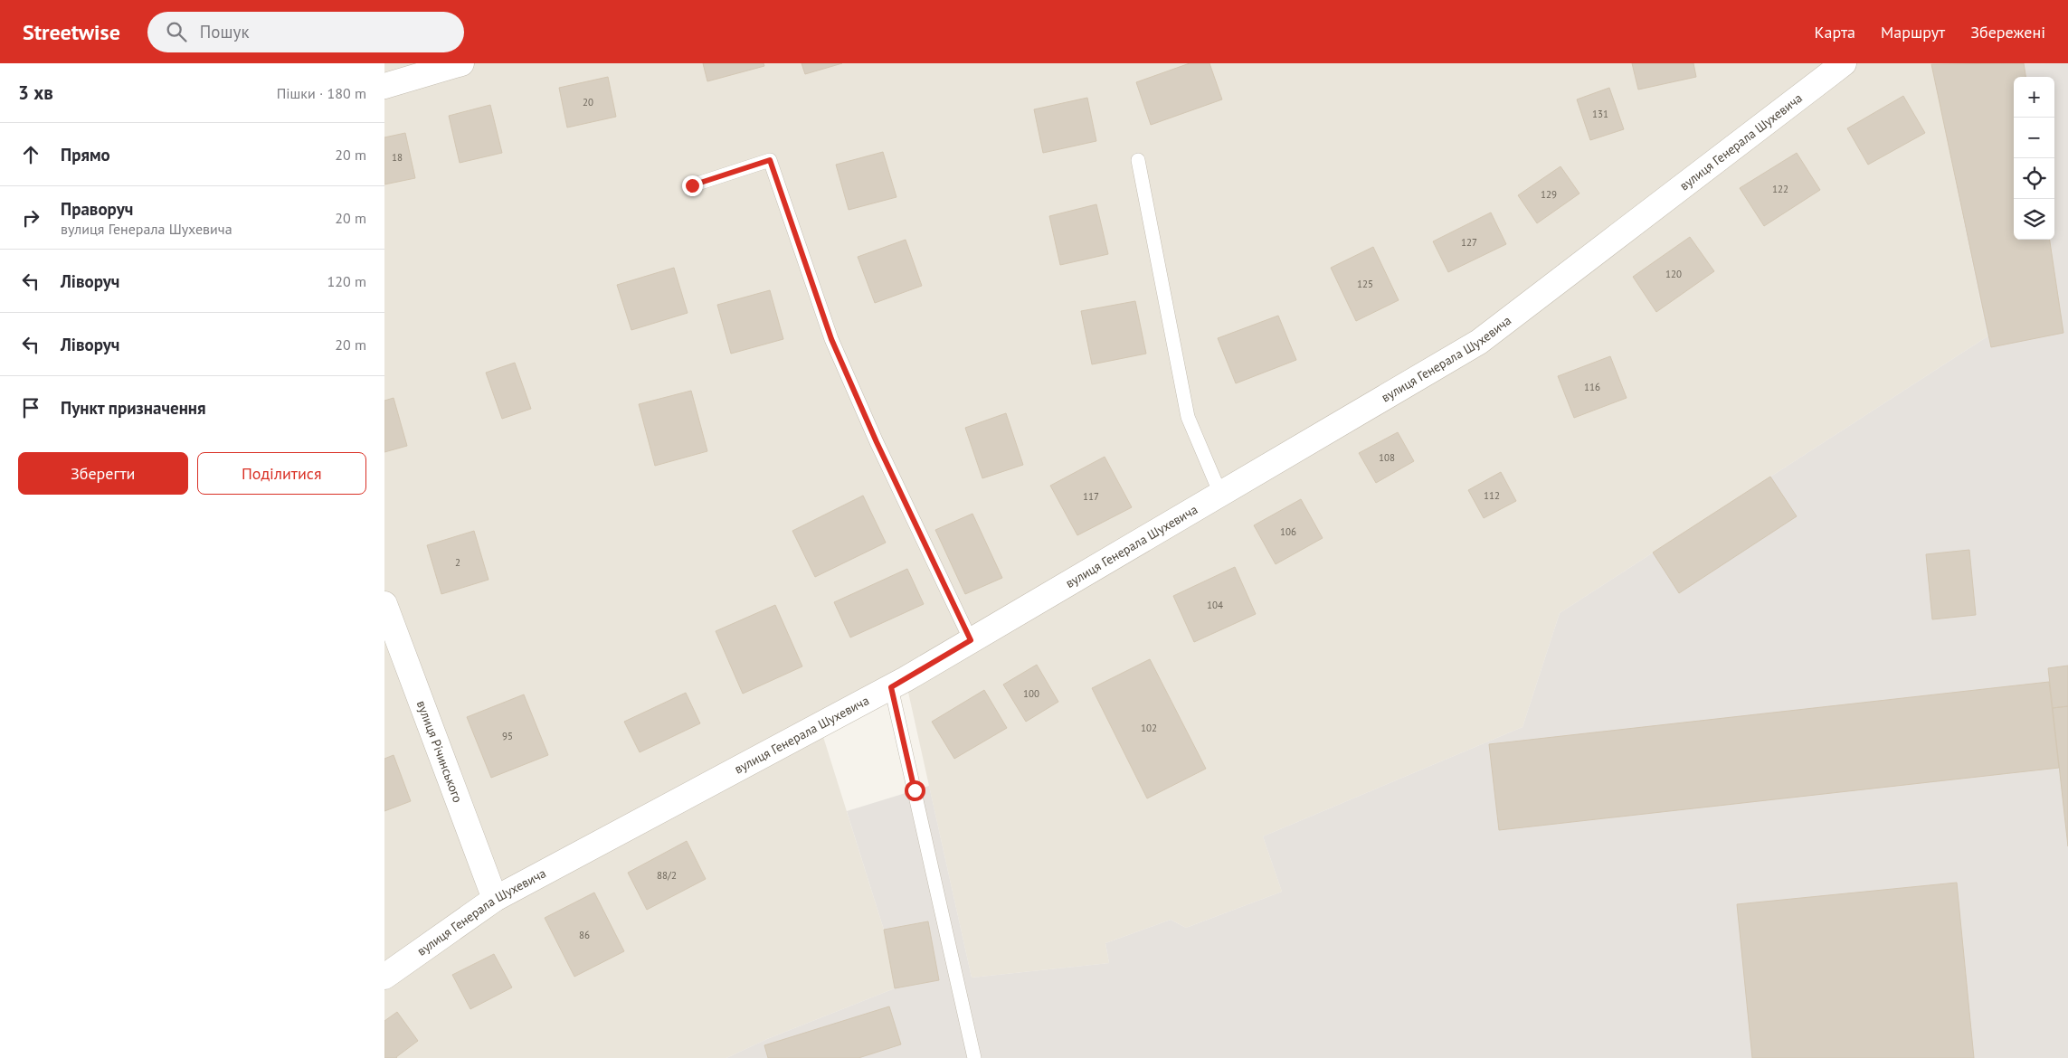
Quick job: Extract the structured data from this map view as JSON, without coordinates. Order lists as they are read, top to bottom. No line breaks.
{"streets":{"street":["вулиця Генерала Шухевича","вулиця Річинського"]},"crossings":[["вулиця Генерала Шухевича","вулиця Річинського"]],"house_numbers":["20","131","18","122","129","127","120","125","116","108","112","117","106","2","104","100","102","95","88/2","86"],"page":{"header":"Streetwise","search":"Пошук","nav":["Карта","Маршрут","Збережені"],"heading":["3 хв","Пішки · 180 m"],"map_buttons":["+","−"],"list":[["Прямо","20 m"],["Праворуч","вулиця Генерала Шухевича","20 m"],["Ліворуч","120 m"],["Ліворуч","20 m"],"Пункт призначення"],"buttons":["Зберегти","Поділитися"]}}
